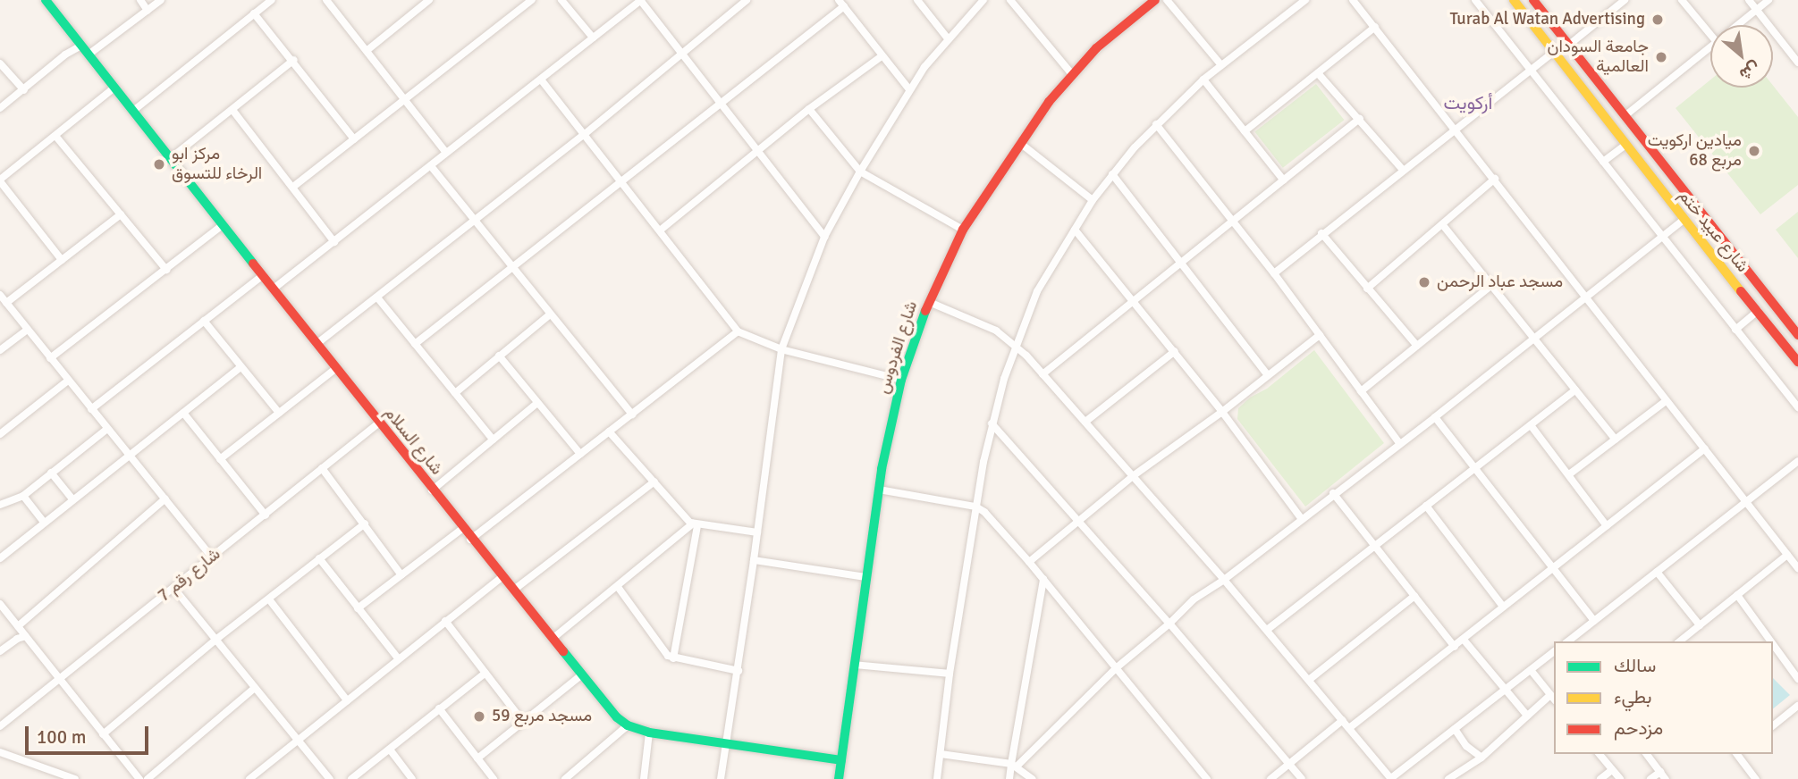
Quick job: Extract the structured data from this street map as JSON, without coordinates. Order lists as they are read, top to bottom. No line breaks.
{"streets":{"street":["شارع عبيد ختم","شارع الفردوس","شارع السلام","شارع رقم 7"]},"crossings":[["شارع الفردوس","شارع السلام"],["شارع السلام","شارع رقم 7"]],"districts":["أركويت"],"places":["Turab Al Watan Advertising","جامعة السودان العالمية","ميادين اركويت مربع 68","مركز ابو الرخاء للتسوق","مسجد عباد الرحمن","مسجد مربع 59"],"legend":["سالك","بطيء","مزدحم"],"scale_bar":"100 m","north":"bottom right"}
